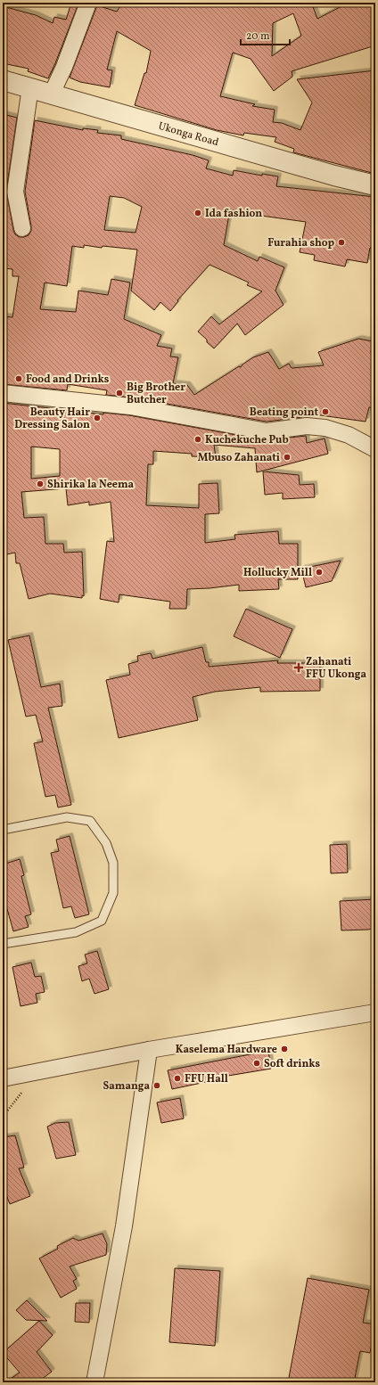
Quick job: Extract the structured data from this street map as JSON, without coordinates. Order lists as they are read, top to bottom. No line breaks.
{"streets":{"street":["Ukonga Road"]},"places":{"other":["Ida fashion","Furahia shop","Food and Drinks","Big Brother Butcher","Beating point","Beauty Hair Dressing Salon","Kuchekuche Pub","Mbuso Zahanati","Shirika la Neema","Hollucky Mill","Kaselema Hardware","Soft drinks","FFU Hall","Samanga"],"health":["Zahanati FFU Ukonga"]},"scale_bar":"20 m"}
